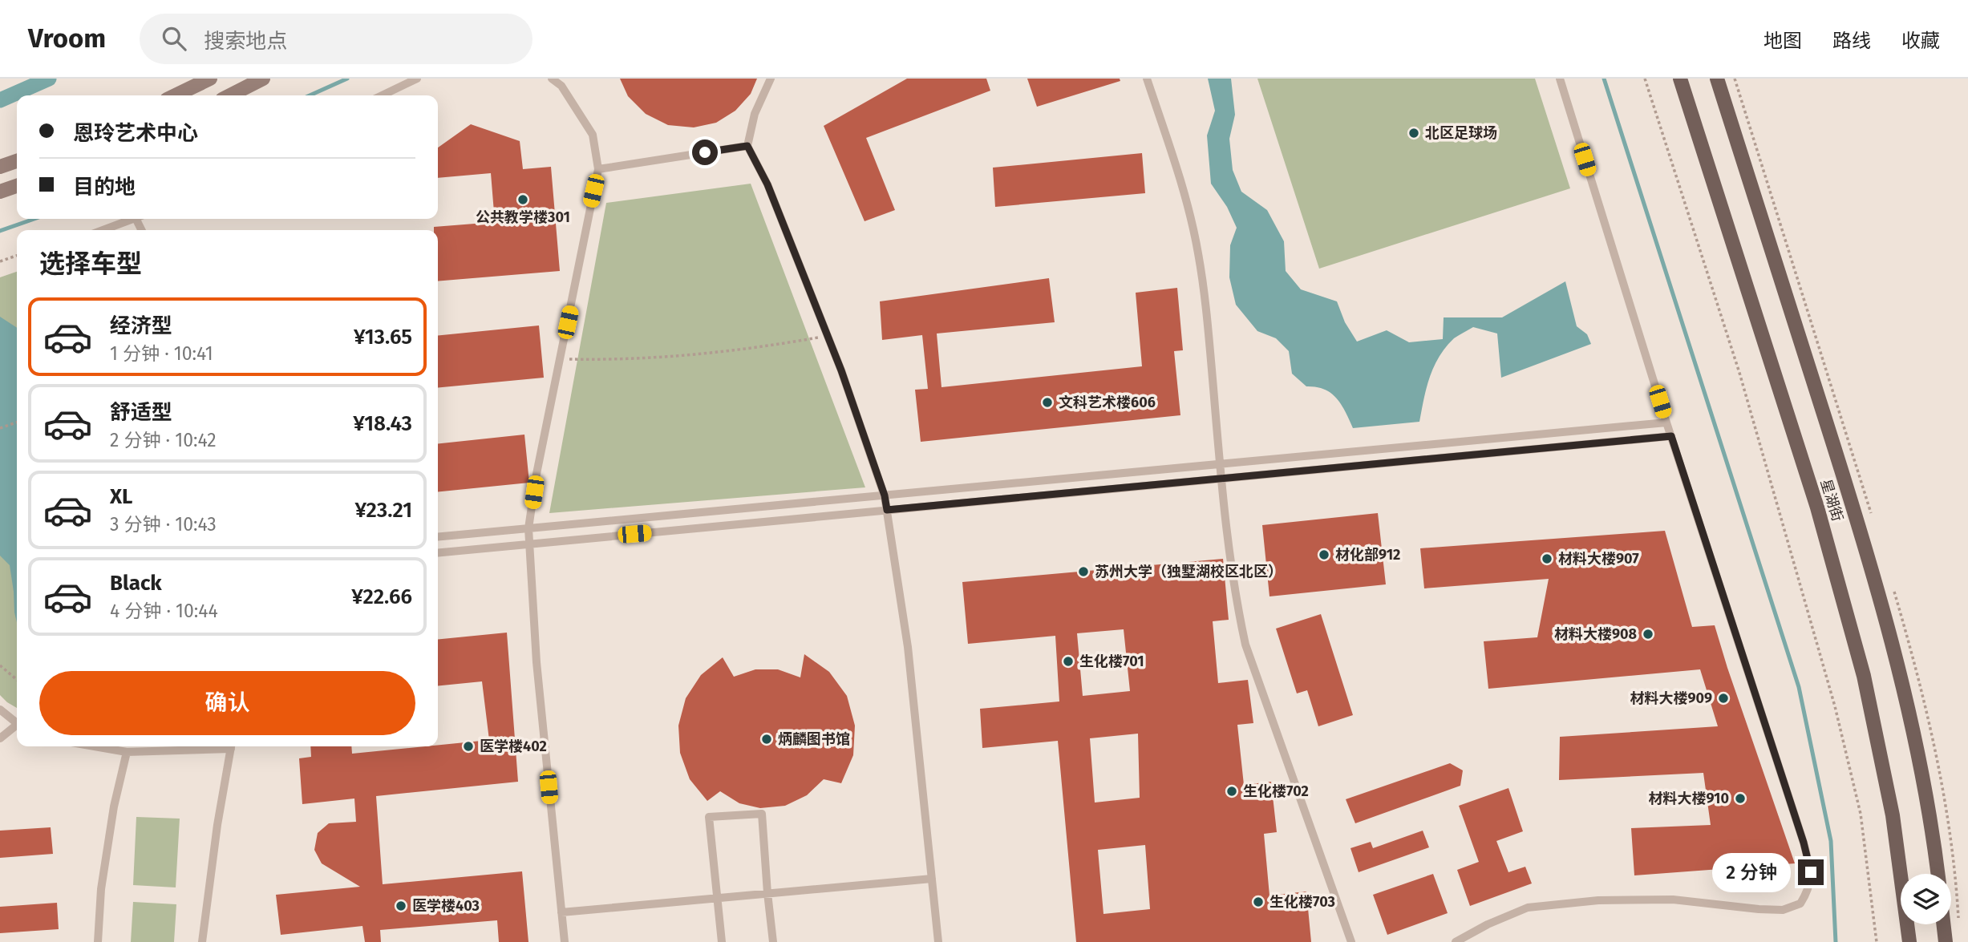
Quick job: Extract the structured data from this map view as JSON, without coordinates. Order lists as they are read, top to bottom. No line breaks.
{"streets":{"main road":["星湖街"]},"places":["北区足球场","公共教学楼301","文科艺术楼606","材化部912","材料大楼907","苏州大学（独墅湖校区北区）","材料大楼908","生化楼701","材料大楼909","炳麟图书馆","医学楼402","生化楼702","材料大楼910","生化楼703","医学楼403"],"page":{"header":"Vroom","search":"搜索地点","nav":["地图","路线","收藏"],"banner":["恩玲艺术中心","目的地"],"heading":"选择车型","list":[{"name":"经济型","note":"1 分钟 · 10:41","value":"¥13.65"},{"name":"舒适型","note":"2 分钟 · 10:42","value":"¥18.43"},{"name":"XL","note":"3 分钟 · 10:43","value":"¥23.21"},{"name":"Black","note":"4 分钟 · 10:44","value":"¥22.66"}],"buttons":"确认","bubble":"2 分钟"}}
